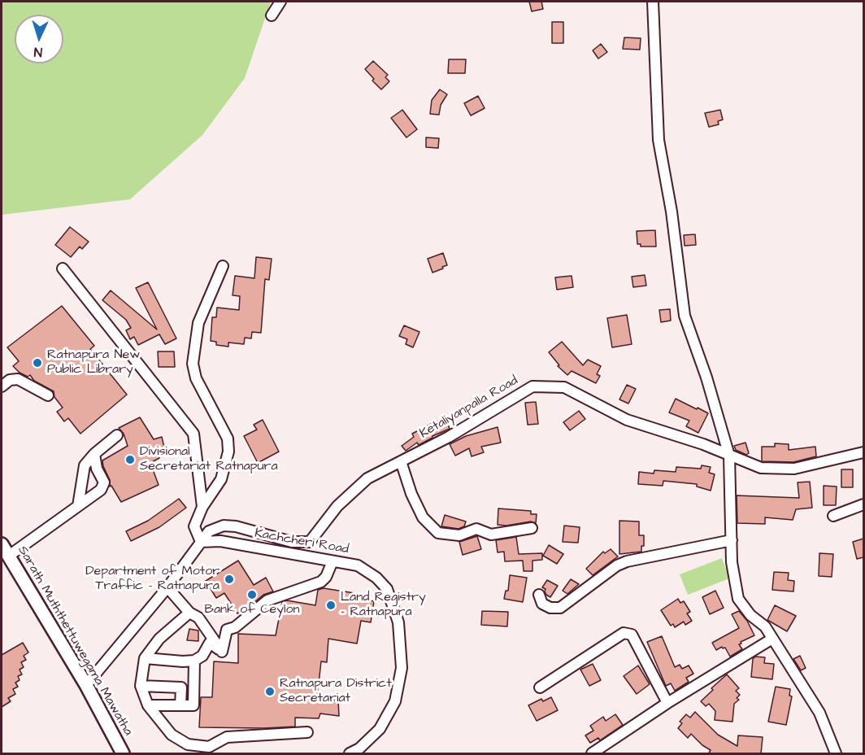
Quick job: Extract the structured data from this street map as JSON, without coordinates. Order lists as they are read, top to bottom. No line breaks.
{"streets":{"main road":["Sarath Muththettuwegama Mawatha"],"street":["Ketaliyanpalla Road","Kachcheri Road"]},"crossings":[["Ketaliyanpalla Road","Kachcheri Road"]],"places":["Ratnapura New Public Library","Divisional Secretariat Ratnapura","Department of Motor Traffic - Ratnapura","Bank of Ceylon","Land Registry - Ratnapura","Ratnapura District Secretariat"],"north":"bottom"}
